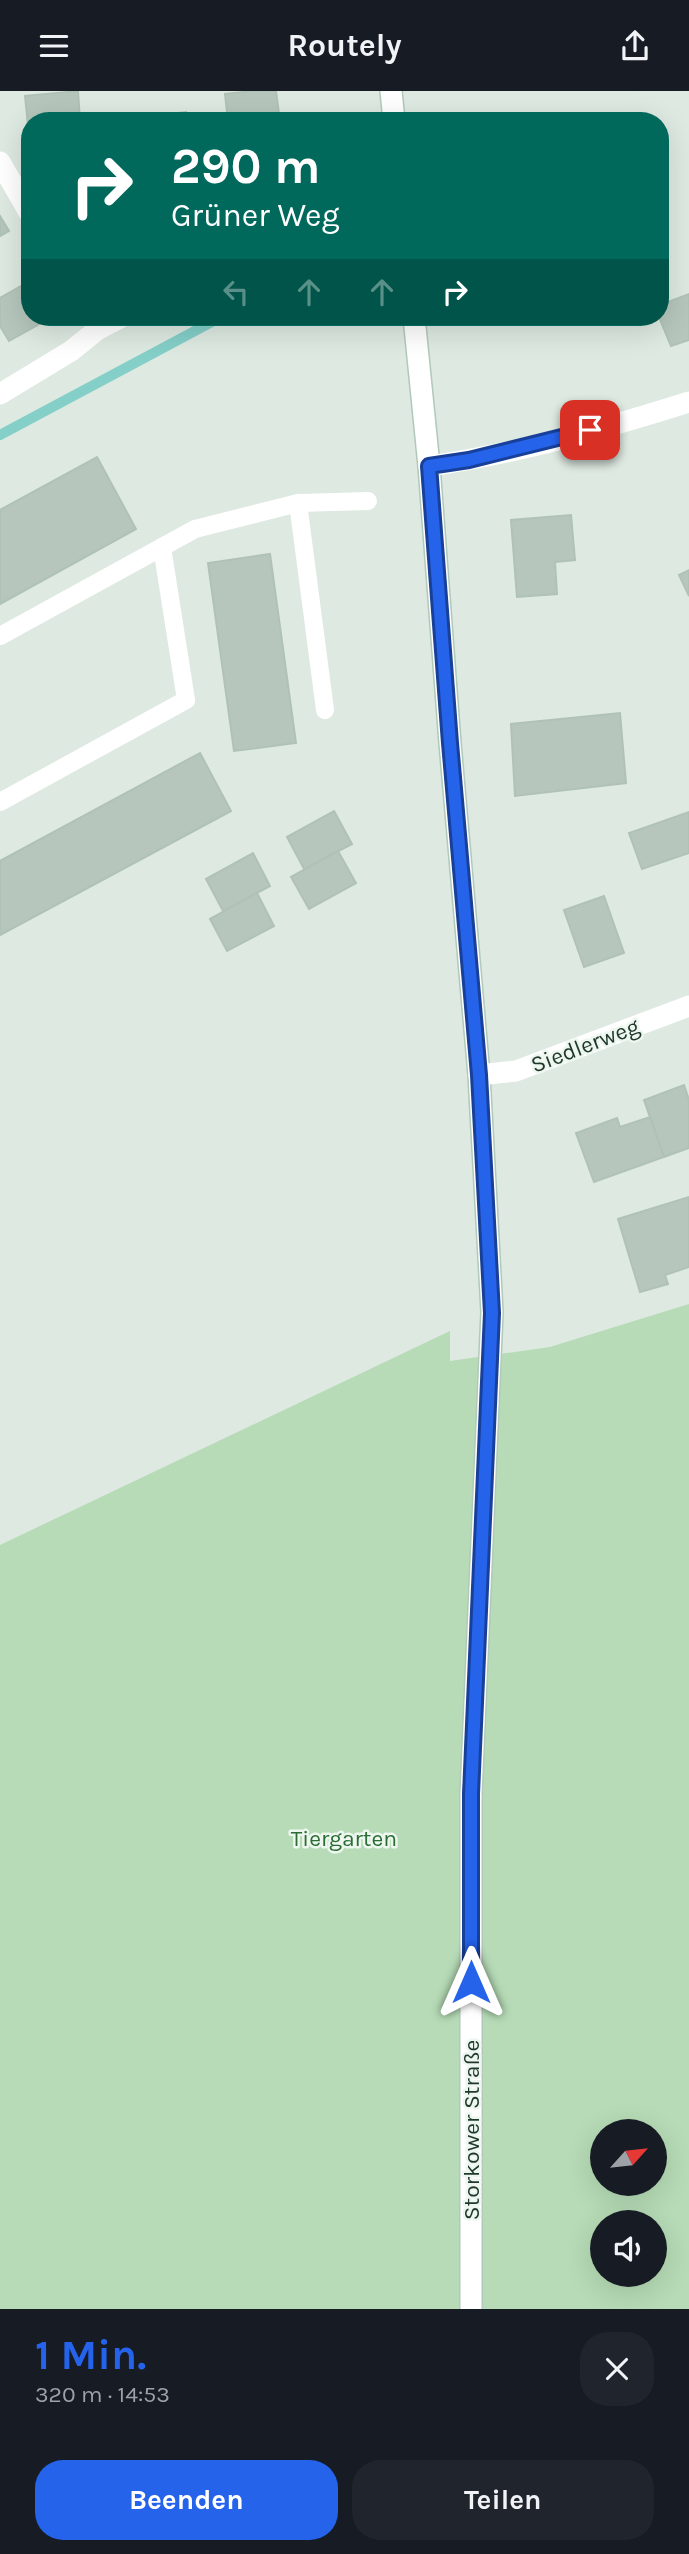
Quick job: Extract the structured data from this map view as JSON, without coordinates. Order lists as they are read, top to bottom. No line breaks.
{"streets":{"main road":["Siedlerweg","Storkower Straße"]},"crossings":[["Siedlerweg","Storkower Straße"]],"parks":["Tiergarten"],"north":"top right","page":{"header":"Routely","turn":["290 m","Grüner Weg"],"heading":["1 Min.","320 m · 14:53"],"buttons":["Beenden","Teilen"]}}
